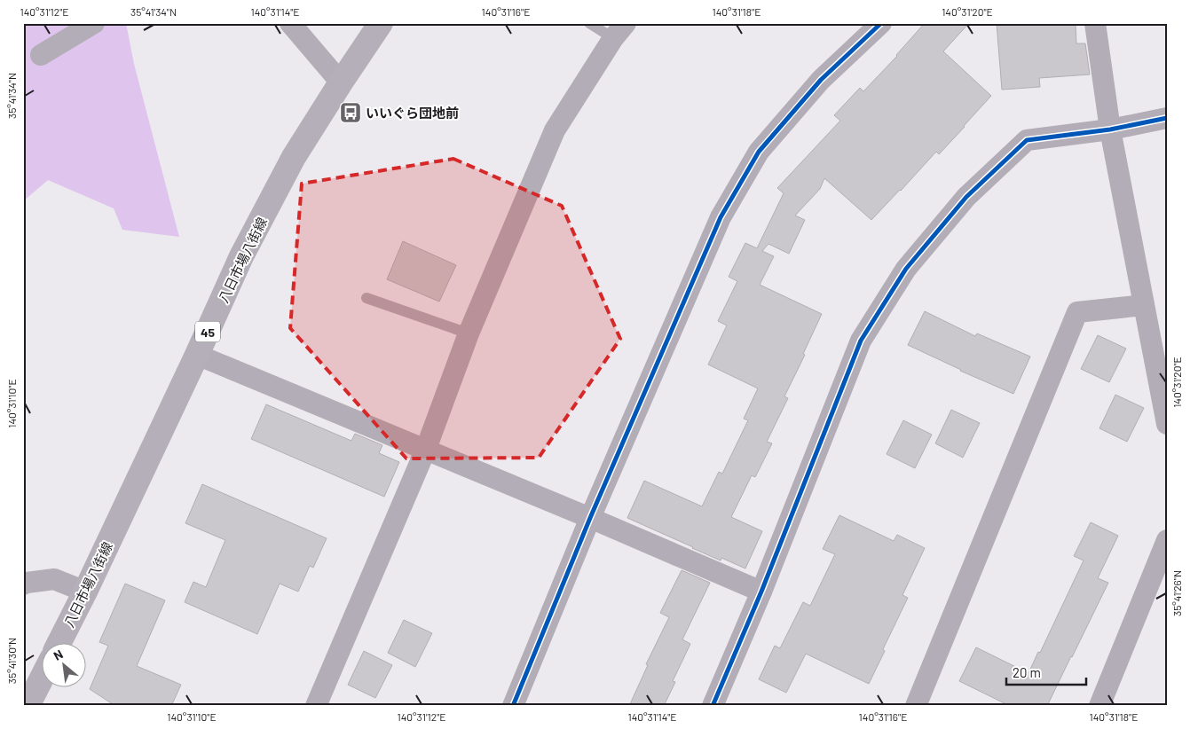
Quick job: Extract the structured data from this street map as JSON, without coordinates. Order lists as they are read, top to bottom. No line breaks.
{"streets":{"main road":["八日市場八街線","45"]},"places":{"bus stop":["いいぐら団地前"]},"scale_bar":"20 m","north":"top left","coordinates":["140°31'12\"E","35°41'34\"N","140°31'14\"E","140°31'16\"E","140°31'18\"E","140°31'20\"E","140°31'10\"E","35°41'26\"N","35°41'30\"N"]}
